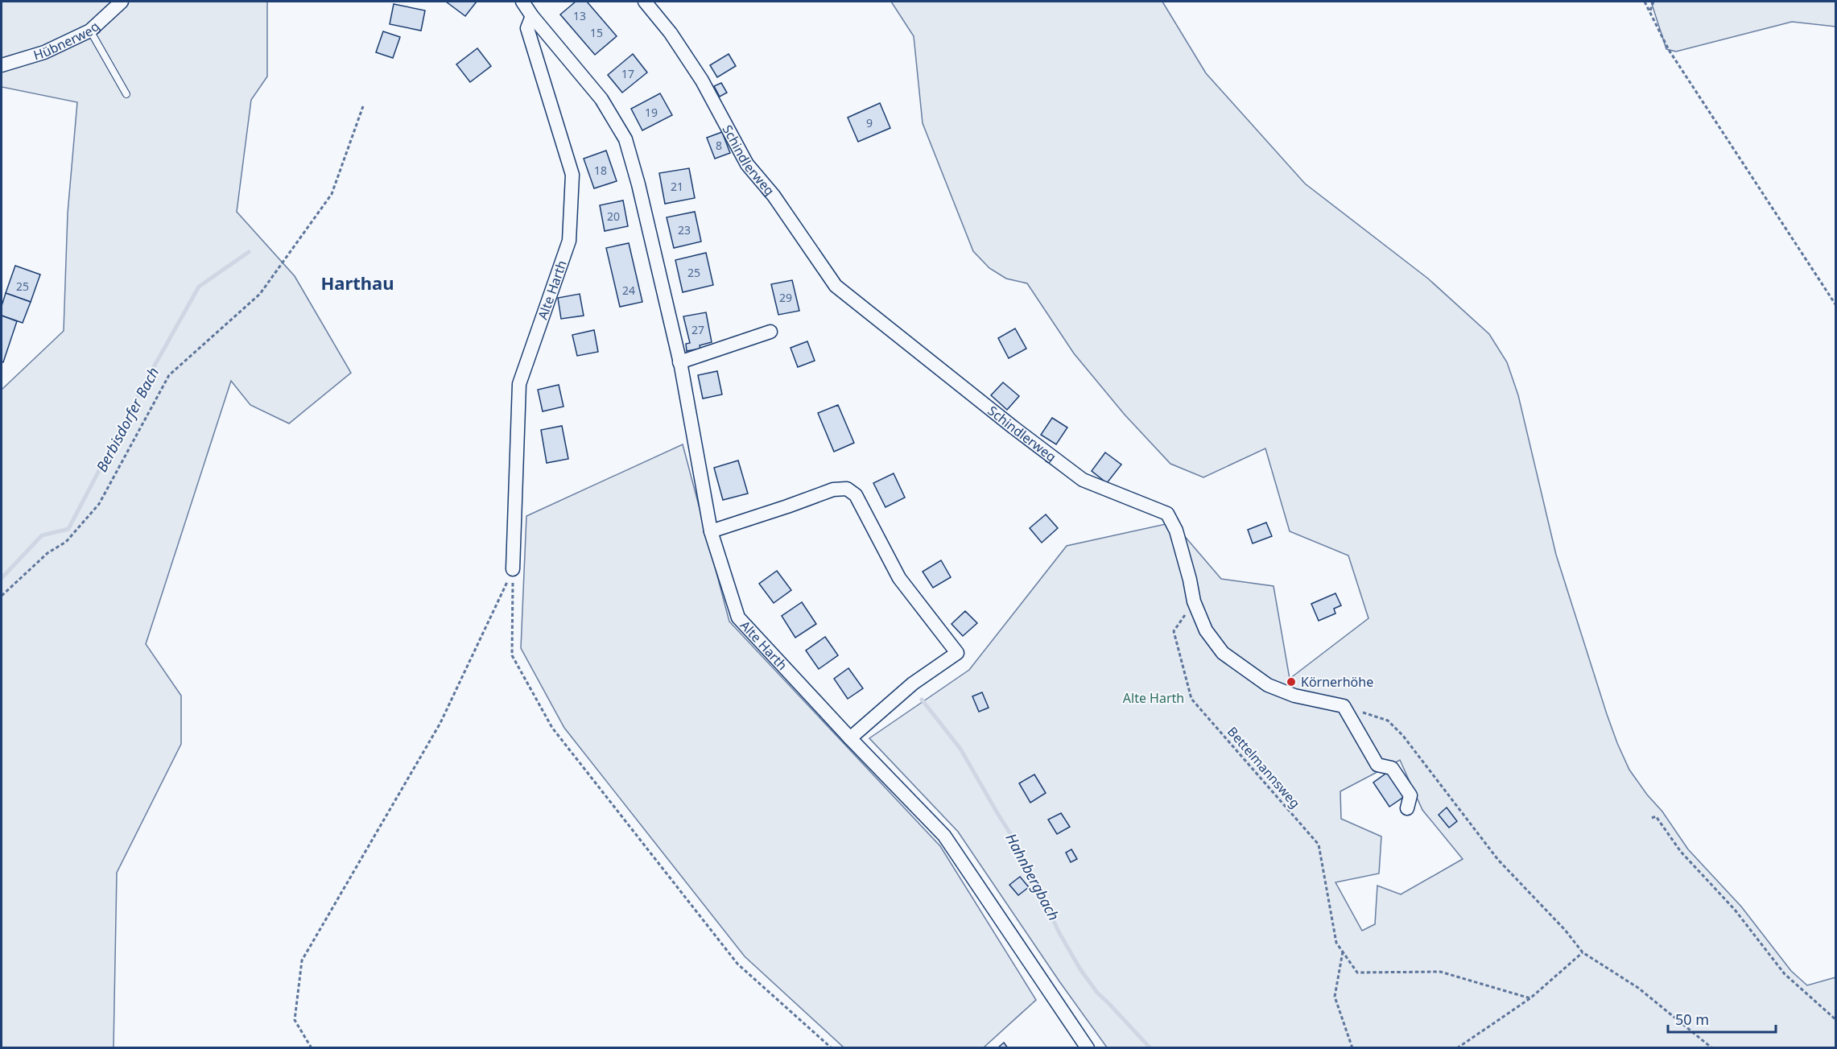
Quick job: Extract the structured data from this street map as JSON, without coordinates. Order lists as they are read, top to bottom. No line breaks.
{"streets":{"street":["Hübnerweg","Schindlerweg","Alte Harth"],"path":["Bettelmannsweg"]},"crossings":[["Schindlerweg","Bettelmannsweg"]],"districts":["Harthau"],"water":["Berbisdorfer Bach","Hahnbergbach"],"parks":["Alte Harth"],"places":["Körnerhöhe"],"house_numbers":["13","15","17","19","9","8","18","21","20","23","25","25","24","29","27"],"scale_bar":"50 m"}
